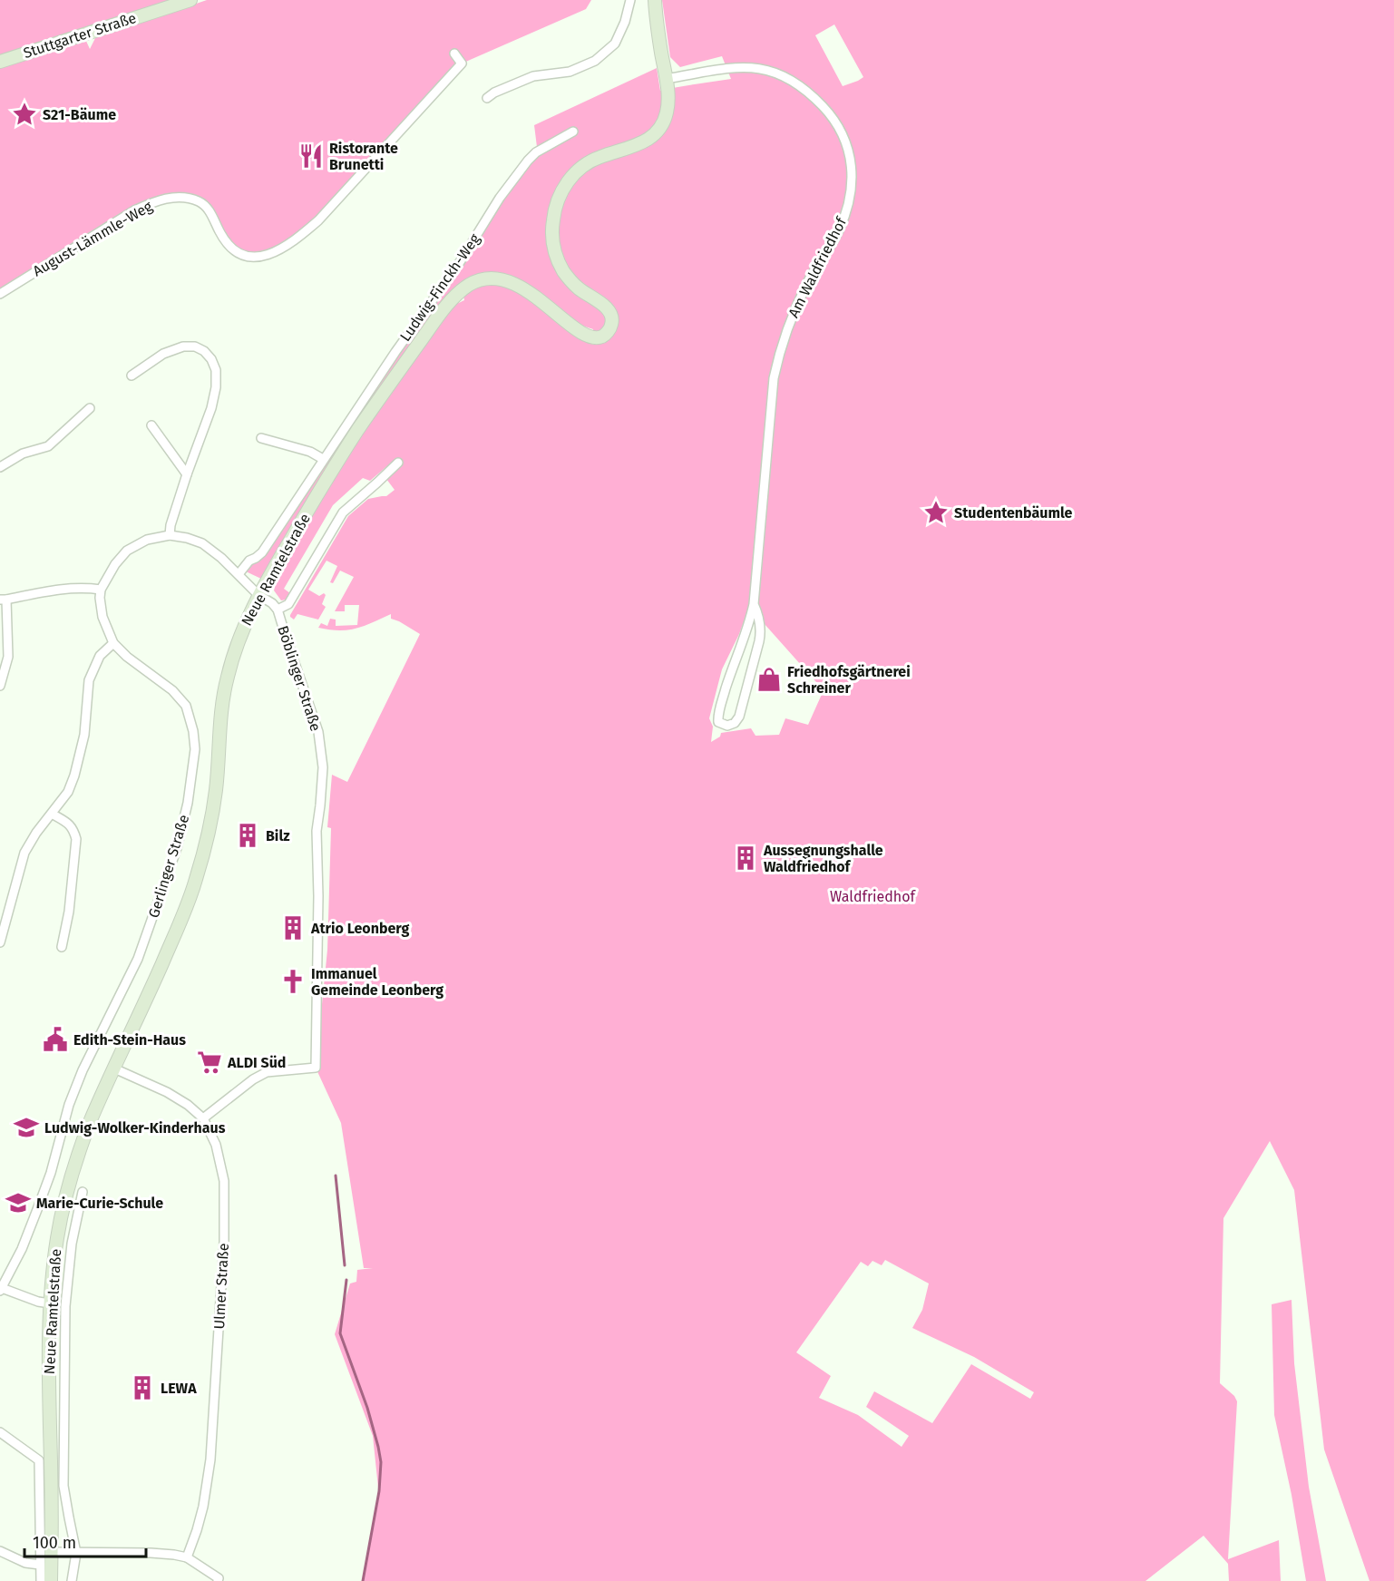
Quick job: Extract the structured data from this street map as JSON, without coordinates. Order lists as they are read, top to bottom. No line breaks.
{"streets":{"main road":["Stuttgarter Straße","Neue Ramtelstraße"],"street":["August-Lämmle-Weg","Am Waldfriedhof","Ludwig-Finckh-Weg","Böblinger Straße","Gerlinger Straße","Ulmer Straße"]},"crossings":[["Am Waldfriedhof","Neue Ramtelstraße"],["Neue Ramtelstraße","Böblinger Straße"],["Neue Ramtelstraße","Gerlinger Straße"],["Neue Ramtelstraße","Ulmer Straße"],["Böblinger Straße","Ulmer Straße"]],"parks":["Waldfriedhof"],"places":{"place":["S21-Bäume","Studentenbäumle"],"restaurant":["Ristorante Brunetti"],"shop":["Friedhofsgärtnerei Schreiner"],"building":["Bilz","Aussegnungshalle Waldfriedhof","Atrio Leonberg","LEWA"],"church":["Immanuel Gemeinde Leonberg"],"public building":["Edith-Stein-Haus"],"supermarket":["ALDI Süd"],"school or university":["Ludwig-Wolker-Kinderhaus","Marie-Curie-Schule"]},"scale_bar":"100 m"}
